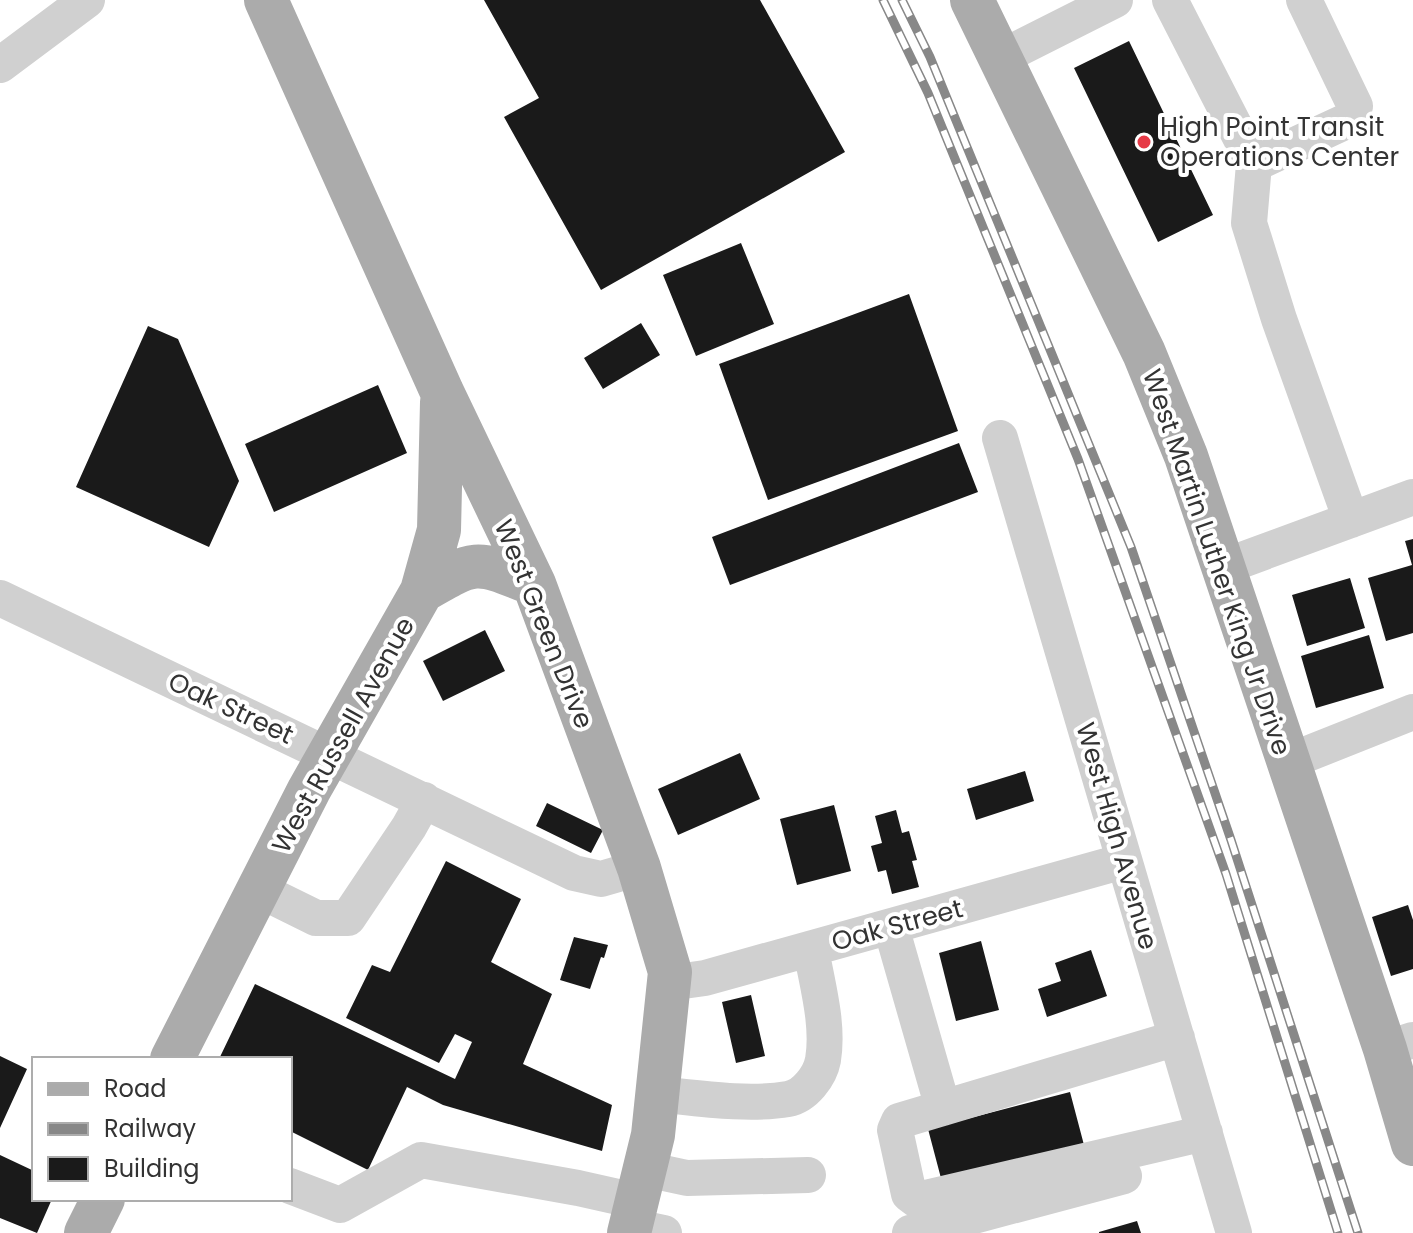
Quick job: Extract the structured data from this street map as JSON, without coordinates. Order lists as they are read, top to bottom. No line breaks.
{"streets":{"main road":["West Martin Luther King Jr Drive","West Green Drive","West Russell Avenue"],"street":["Oak Street","West High Avenue"]},"crossings":[["West Green Drive","Oak Street"],["West Green Drive","West Russell Avenue"],["Oak Street","West Russell Avenue"],["Oak Street","West High Avenue"]],"places":["High Point Transit Operations Center"],"legend":["Road","Railway","Building"]}
